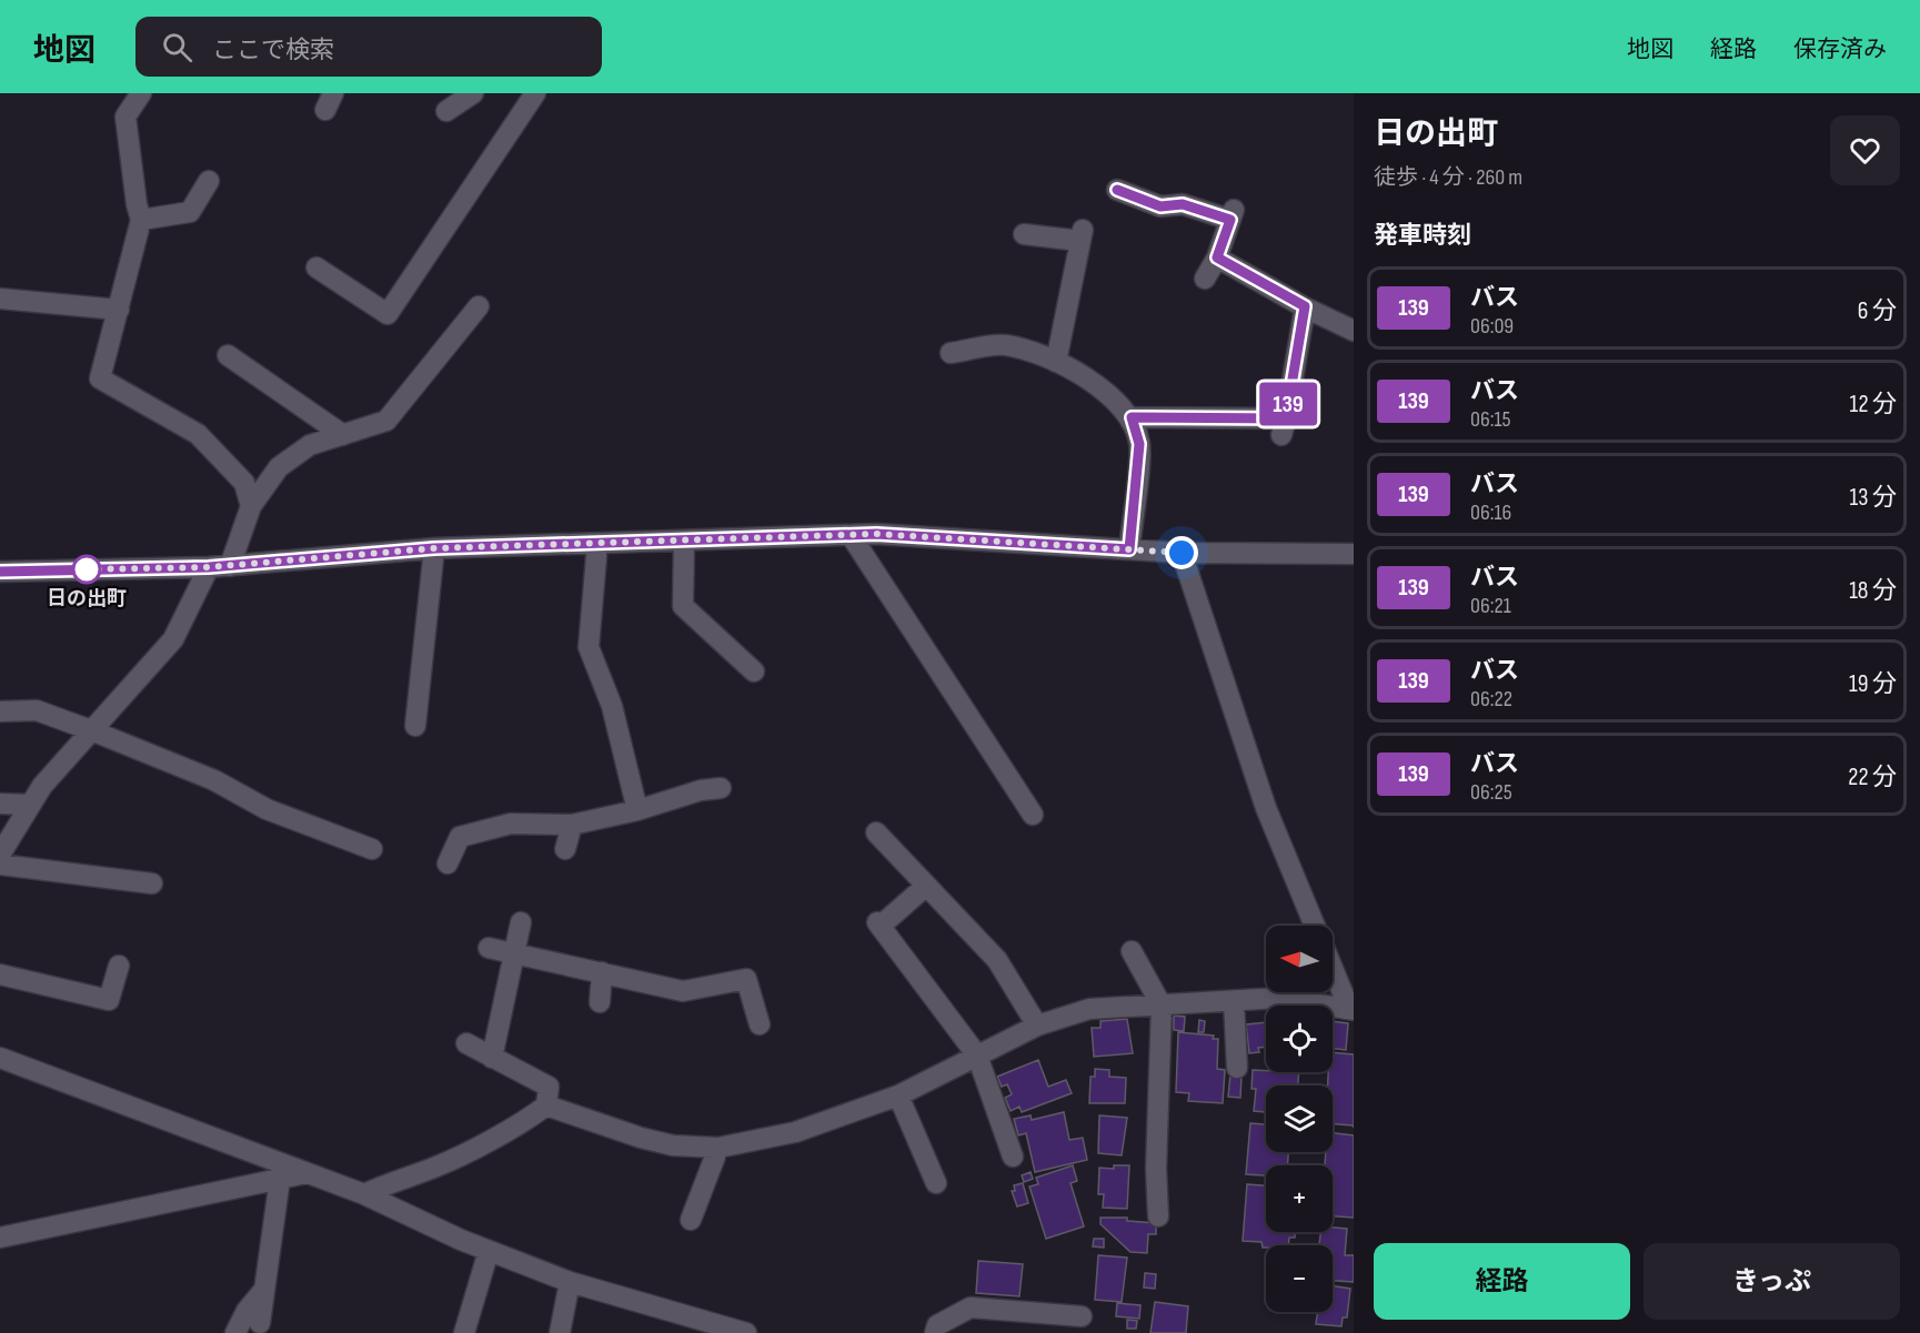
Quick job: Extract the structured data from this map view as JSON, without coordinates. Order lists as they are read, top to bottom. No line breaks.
{"places":["日の出町"],"lines":["bus line 139"],"north":"left","page":{"header":"地図","search":"ここで検索","nav":["地図","経路","保存済み"],"on_map":"139","heading":[["日の出町","徒歩 · 4 分 · 260 m"],"発車時刻"],"list":[{"mark":"139","name":"バス","note":"06:09","value":"6 分"},{"mark":"139","name":"バス","note":"06:15","value":"12 分"},{"mark":"139","name":"バス","note":"06:16","value":"13 分"},{"mark":"139","name":"バス","note":"06:21","value":"18 分"},{"mark":"139","name":"バス","note":"06:22","value":"19 分"},{"mark":"139","name":"バス","note":"06:25","value":"22 分"}],"map_buttons":["+","−"],"buttons":["経路","きっぷ"]}}
